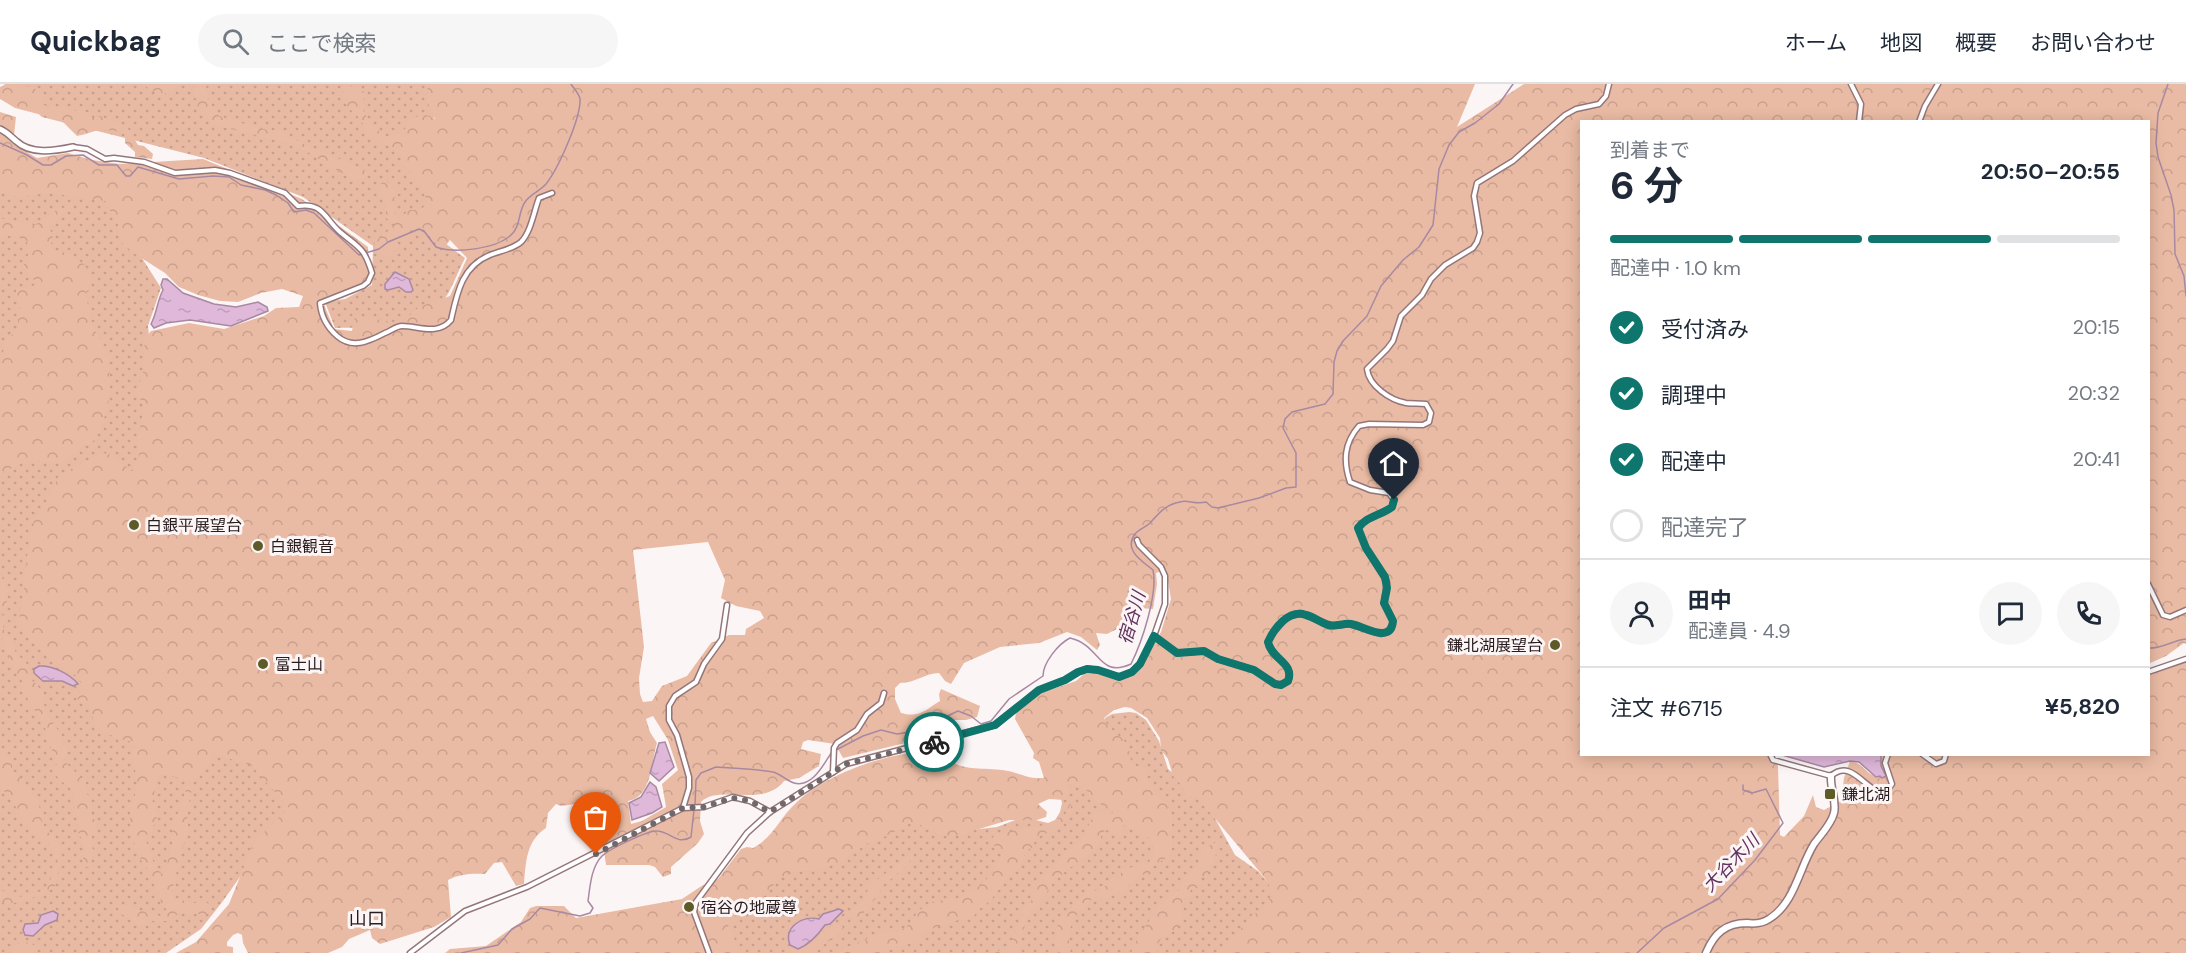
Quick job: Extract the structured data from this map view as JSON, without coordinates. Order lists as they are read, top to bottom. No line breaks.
{"districts":["山口"],"water":["宿谷川","大谷木川"],"places":{"other":["白銀平展望台","白銀観音","鎌北湖展望台","富士山","宿谷の地蔵尊"],"transit":["鎌北湖"]},"page":{"header":"Quickbag","search":"ここで検索","nav":["ホーム","地図","概要","お問い合わせ"],"heading":["6 分","到着まで","20:50–20:55"],"panel":["田中","配達員 · 4.9","注文 #6715","¥5,820"],"bar":"配達中 · 1.0 km","list":[["受付済み","20:15"],["調理中","20:32"],["配達中","20:41"],"配達完了"]}}
